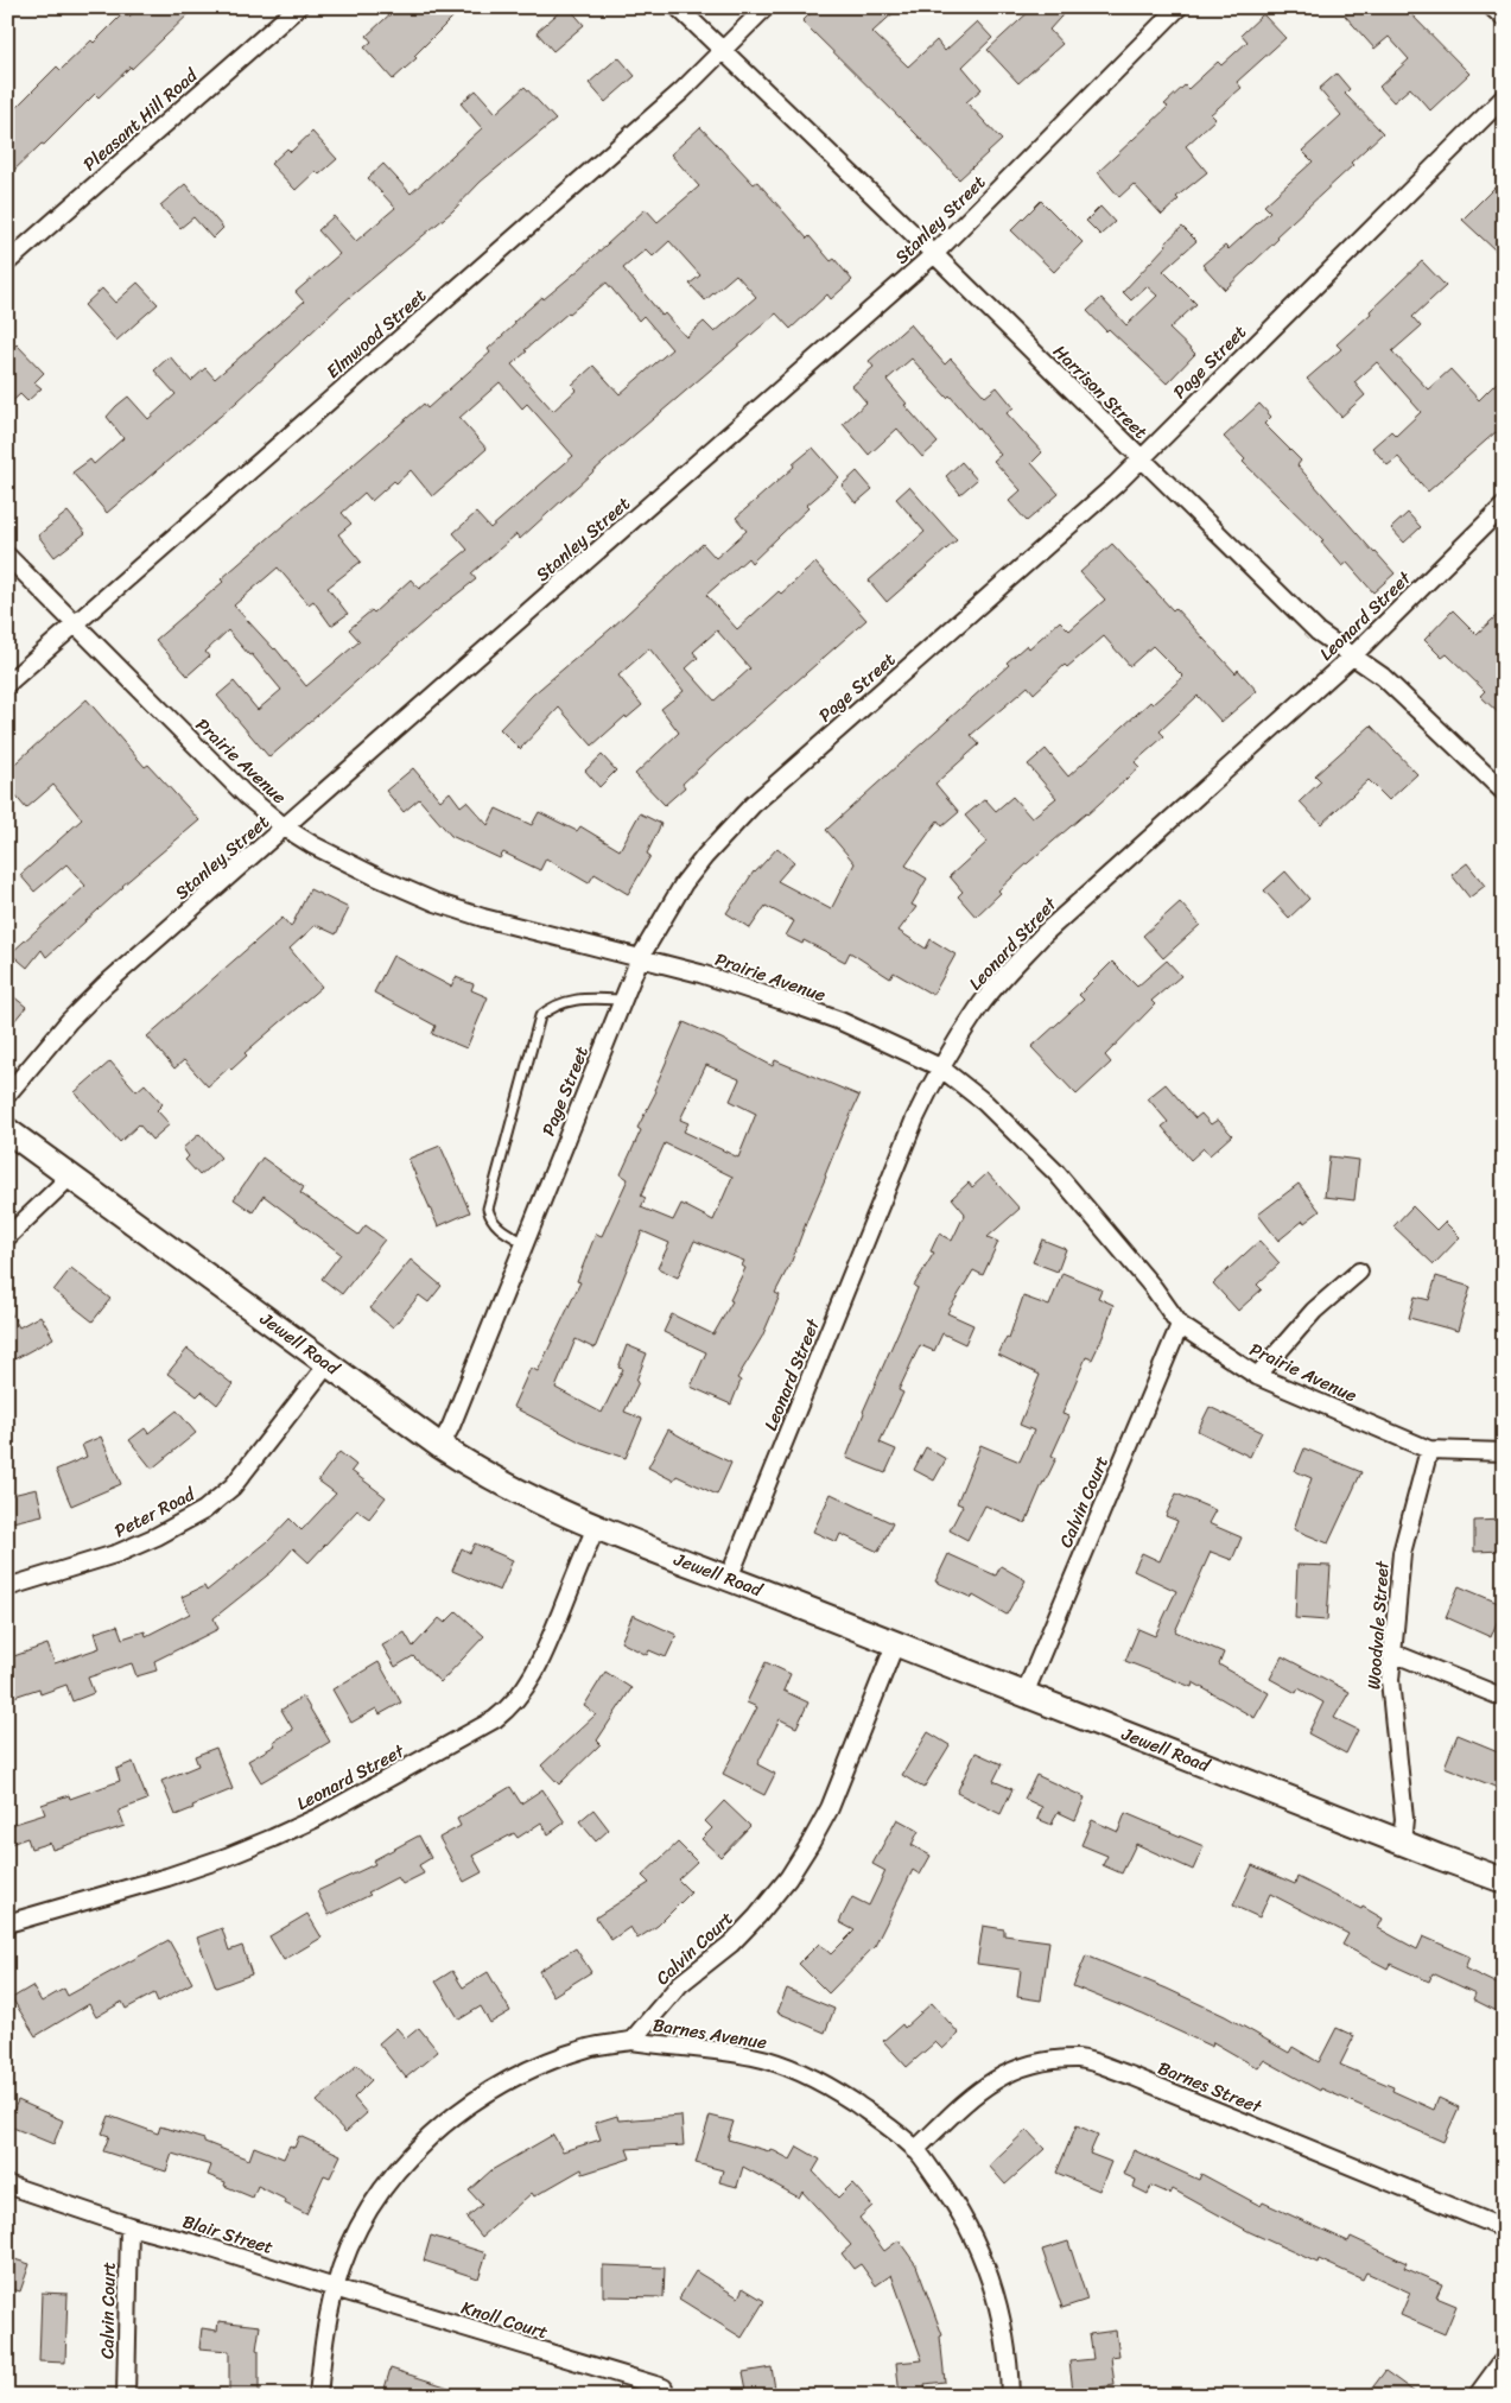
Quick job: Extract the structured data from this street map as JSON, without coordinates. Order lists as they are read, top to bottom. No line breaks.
{"streets":{"street":["Pleasant Hill Road","Stanley Street","Elmwood Street","Page Street","Harrison Street","Leonard Street","Prairie Avenue","Jewell Road","Calvin Court","Peter Road","Woodvale Street","Barnes Avenue","Barnes Street","Blair Street","Knoll Court"]},"crossings":[["Stanley Street","Harrison Street"],["Stanley Street","Prairie Avenue"],["Elmwood Street","Harrison Street"],["Elmwood Street","Prairie Avenue"],["Page Street","Harrison Street"],["Page Street","Prairie Avenue"],["Page Street","Jewell Road"],["Harrison Street","Leonard Street"],["Leonard Street","Prairie Avenue"],["Leonard Street","Jewell Road"],["Prairie Avenue","Calvin Court"],["Prairie Avenue","Woodvale Street"],["Jewell Road","Calvin Court"],["Jewell Road","Peter Road"],["Jewell Road","Woodvale Street"],["Calvin Court","Barnes Avenue"],["Calvin Court","Blair Street"],["Barnes Avenue","Barnes Street"],["Blair Street","Knoll Court"]]}
